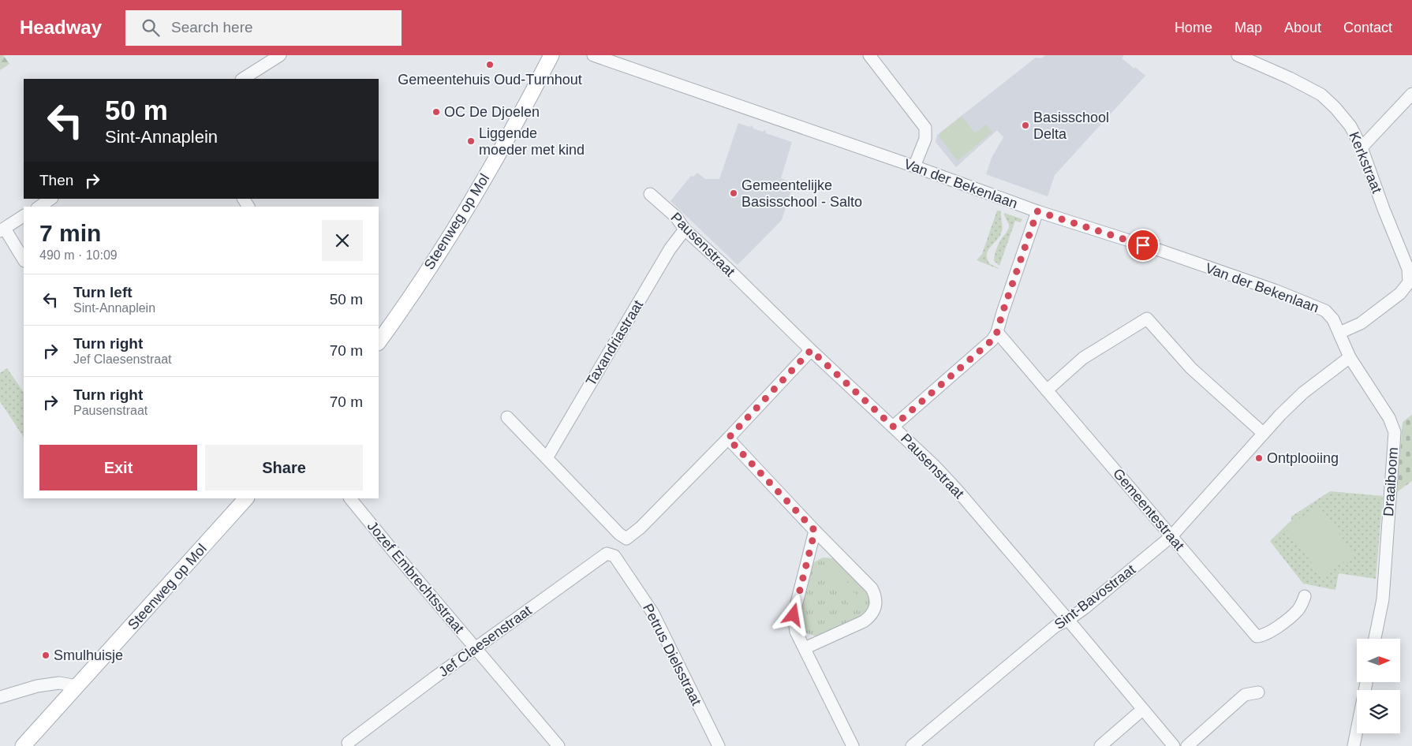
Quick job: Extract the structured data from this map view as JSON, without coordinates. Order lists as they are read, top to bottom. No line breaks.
{"streets":{"main road":["Steenweg op Mol"],"street":["Kerkstraat","Van der Bekenlaan","Pausenstraat","Taxandriastraat","Draaiboom","Gemeentestraat","Jozef Embrechtsstraat","Sint-Bavostraat","Jef Claesenstraat","Petrus Dielsstraat"]},"crossings":[["Kerkstraat","Van der Bekenlaan"],["Kerkstraat","Draaiboom"],["Van der Bekenlaan","Draaiboom"],["Pausenstraat","Taxandriastraat"],["Pausenstraat","Sint-Bavostraat"],["Draaiboom","Sint-Bavostraat"],["Gemeentestraat","Sint-Bavostraat"],["Jozef Embrechtsstraat","Jef Claesenstraat"],["Jef Claesenstraat","Petrus Dielsstraat"]],"places":["Gemeentehuis Oud-Turnhout","OC De Djoelen","Basisschool Delta","Liggende moeder met kind","Gemeentelijke Basisschool - Salto","Ontplooiing","Smulhuisje"],"north":"right","page":{"header":"Headway","search":"Search here","nav":["Home","Map","About","Contact"],"turn":["50 m","Sint-Annaplein"],"then":"Then","heading":["7 min","490 m · 10:09"],"list":[{"name":"Turn left","note":"Sint-Annaplein","value":"50 m"},{"name":"Turn right","note":"Jef Claesenstraat","value":"70 m"},{"name":"Turn right","note":"Pausenstraat","value":"70 m"}],"buttons":["Exit","Share"]}}
